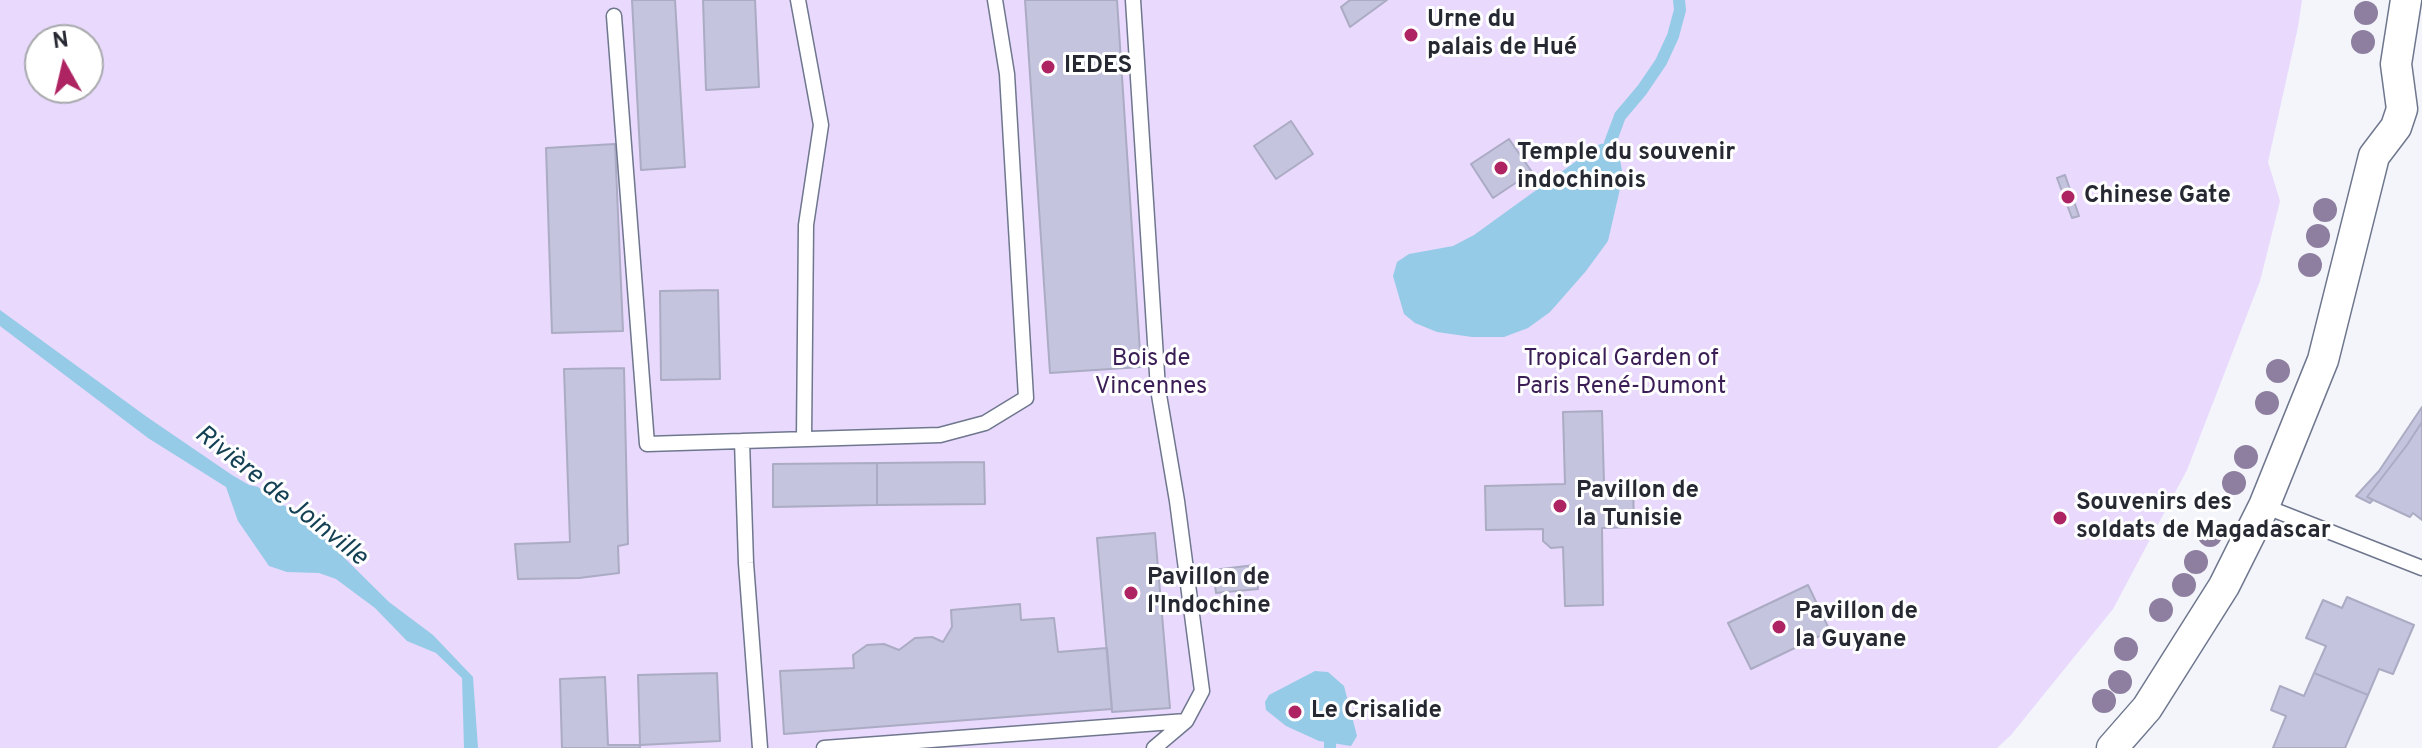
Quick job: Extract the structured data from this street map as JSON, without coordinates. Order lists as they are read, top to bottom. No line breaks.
{"water":["Rivière de Joinville"],"parks":["Bois de Vincennes","Tropical Garden of Paris René-Dumont"],"places":["Urne du palais de Hué","IEDES","Temple du souvenir indochinois","Chinese Gate","Pavillon de la Tunisie","Souvenirs des soldats de Magadascar","Pavillon de l'Indochine","Pavillon de la Guyane","Le Crisalide"],"north":"top"}
